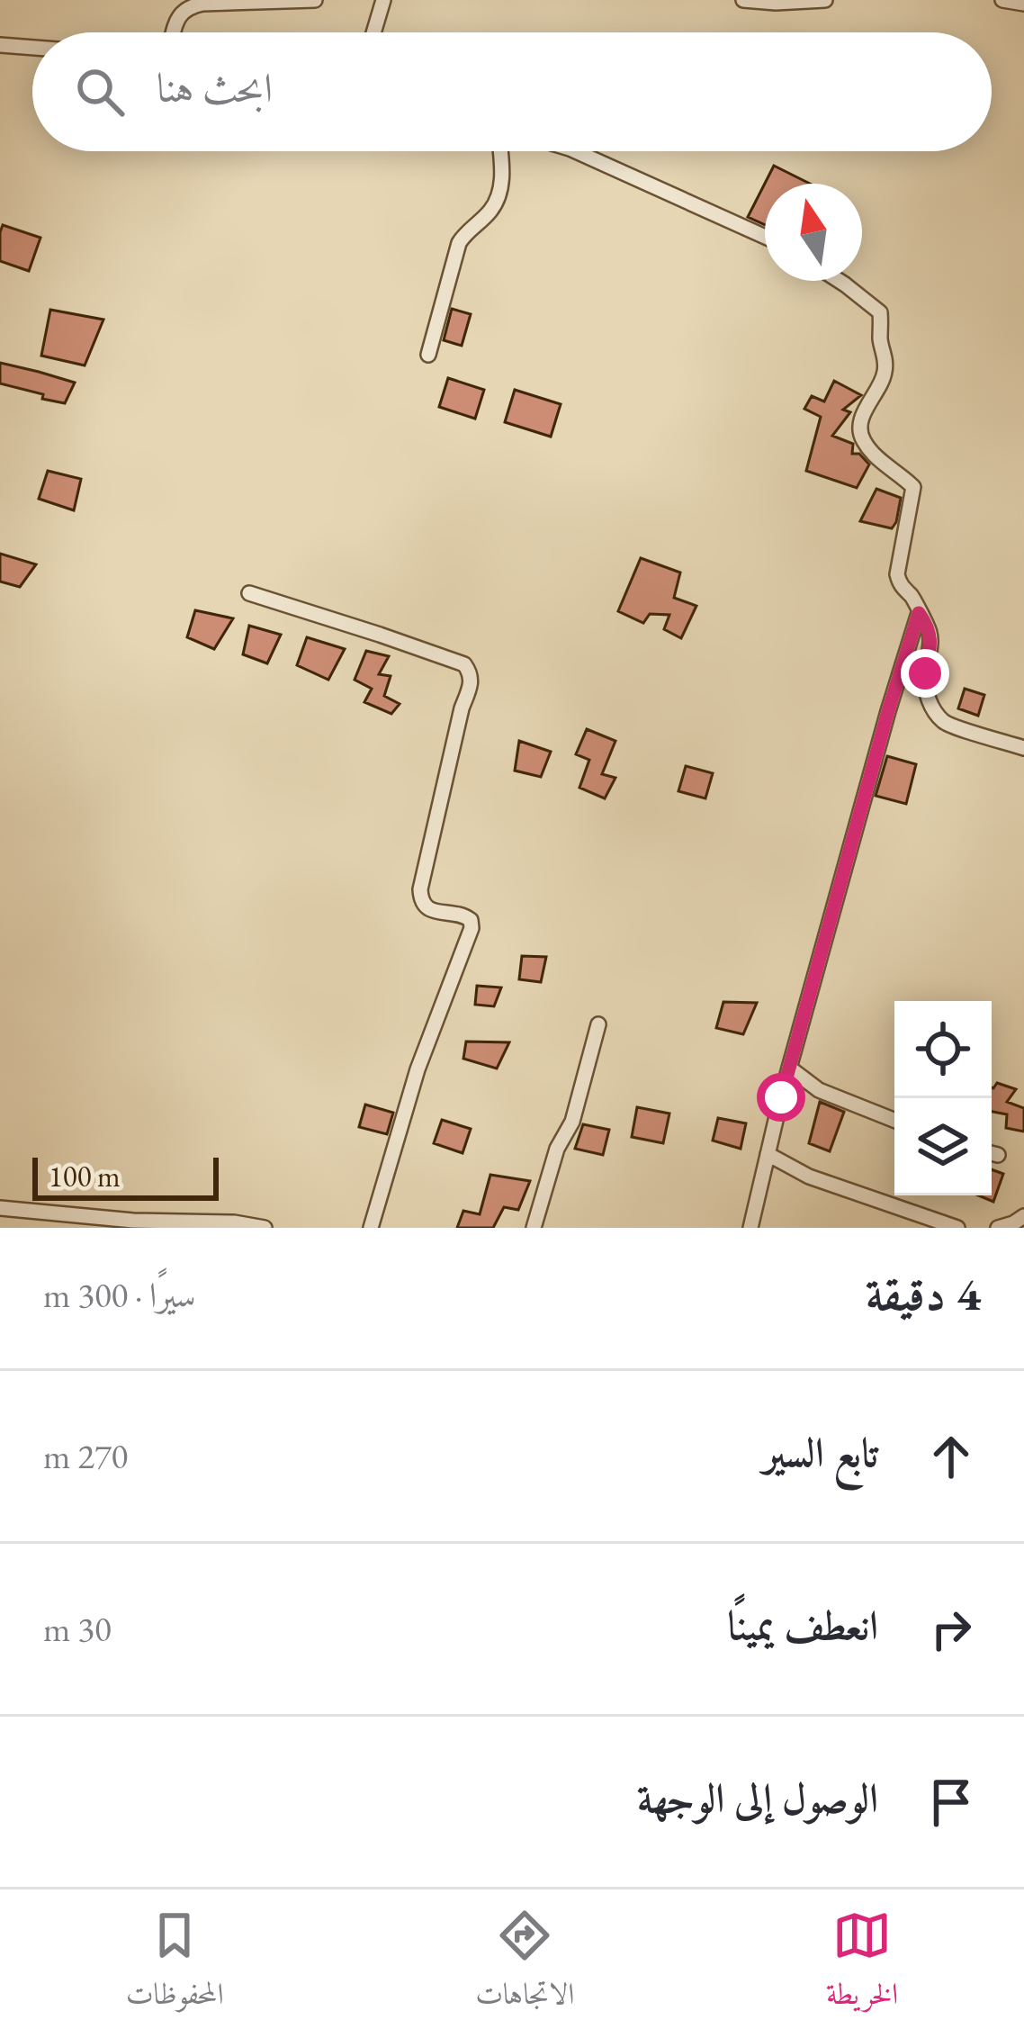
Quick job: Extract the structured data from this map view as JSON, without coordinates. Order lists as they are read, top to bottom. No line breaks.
{"scale_bar":"100 m","north":"top","page":{"search":"ابحث هنا","scale":"100 m","heading":["4 دقيقة","سيرًا · 300 m"],"list":[["تابع السير","270 m"],["انعطف يمينًا","30 m"],"الوصول إلى الوجهة"],"nav":["الخريطة","الاتجاهات","المحفوظات"]}}
